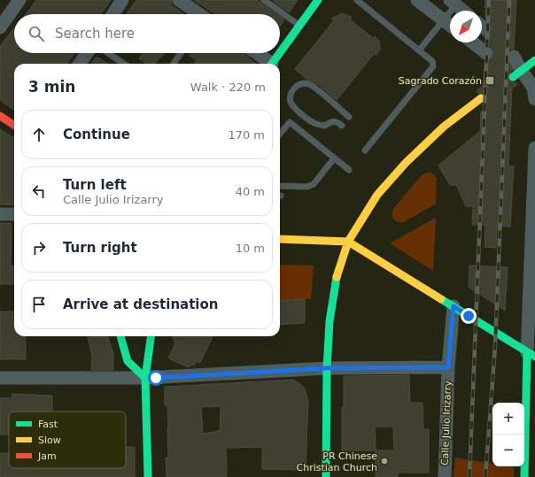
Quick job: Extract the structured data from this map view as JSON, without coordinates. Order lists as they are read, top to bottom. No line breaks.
{"streets":{"street":["Calle Julio Irizarry"]},"places":{"transit":["Sagrado Corazón"],"other":["PR Chinese Christian Church"]},"legend":["Fast","Slow","Jam"],"north":"bottom left","page":{"search":"Search here","heading":["3 min","Walk · 220 m"],"list":[["Continue","170 m"],["Turn left","Calle Julio Irizarry","40 m"],["Turn right","10 m"],"Arrive at destination"],"map_buttons":["+","−"]}}
